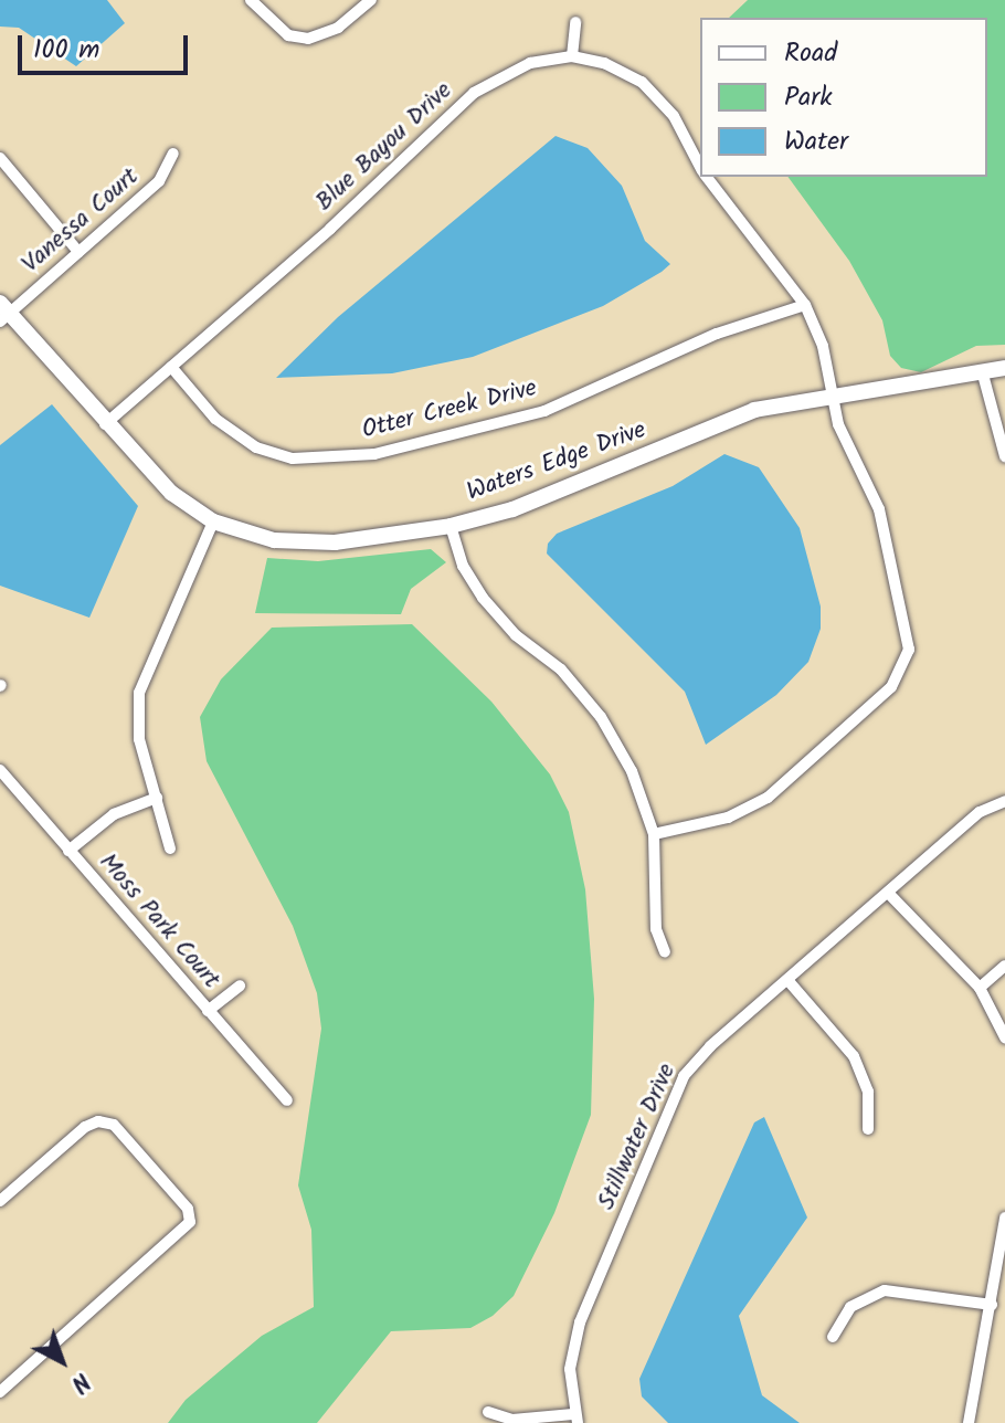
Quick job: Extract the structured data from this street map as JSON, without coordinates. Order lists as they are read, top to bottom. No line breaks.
{"streets":{"street":["Blue Bayou Drive","Vanessa Court","Otter Creek Drive","Waters Edge Drive","Moss Park Court","Stillwater Drive"]},"crossings":[["Blue Bayou Drive","Otter Creek Drive"],["Blue Bayou Drive","Waters Edge Drive"],["Vanessa Court","Waters Edge Drive"]],"legend":["Road","Park","Water"],"scale_bar":"100 m","north":"bottom right"}
